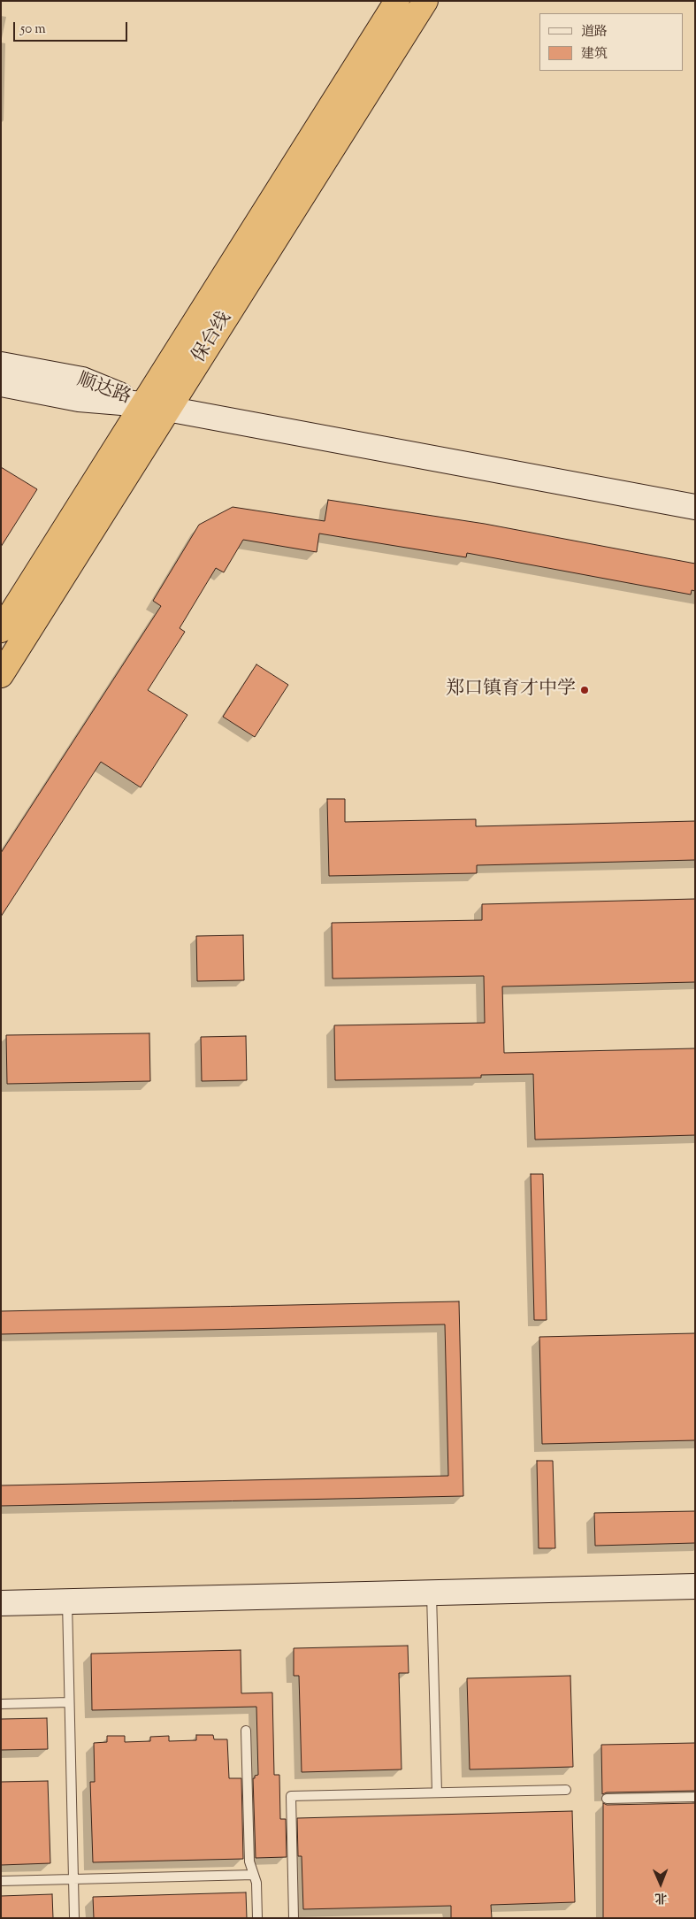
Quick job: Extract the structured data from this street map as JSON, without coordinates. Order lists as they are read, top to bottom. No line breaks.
{"streets":{"highway":["保台线"],"street":["顺达路"]},"crossings":[["保台线","顺达路"]],"places":["郑口镇育才中学"],"legend":["道路","建筑"],"scale_bar":"50 m","north":"bottom"}
